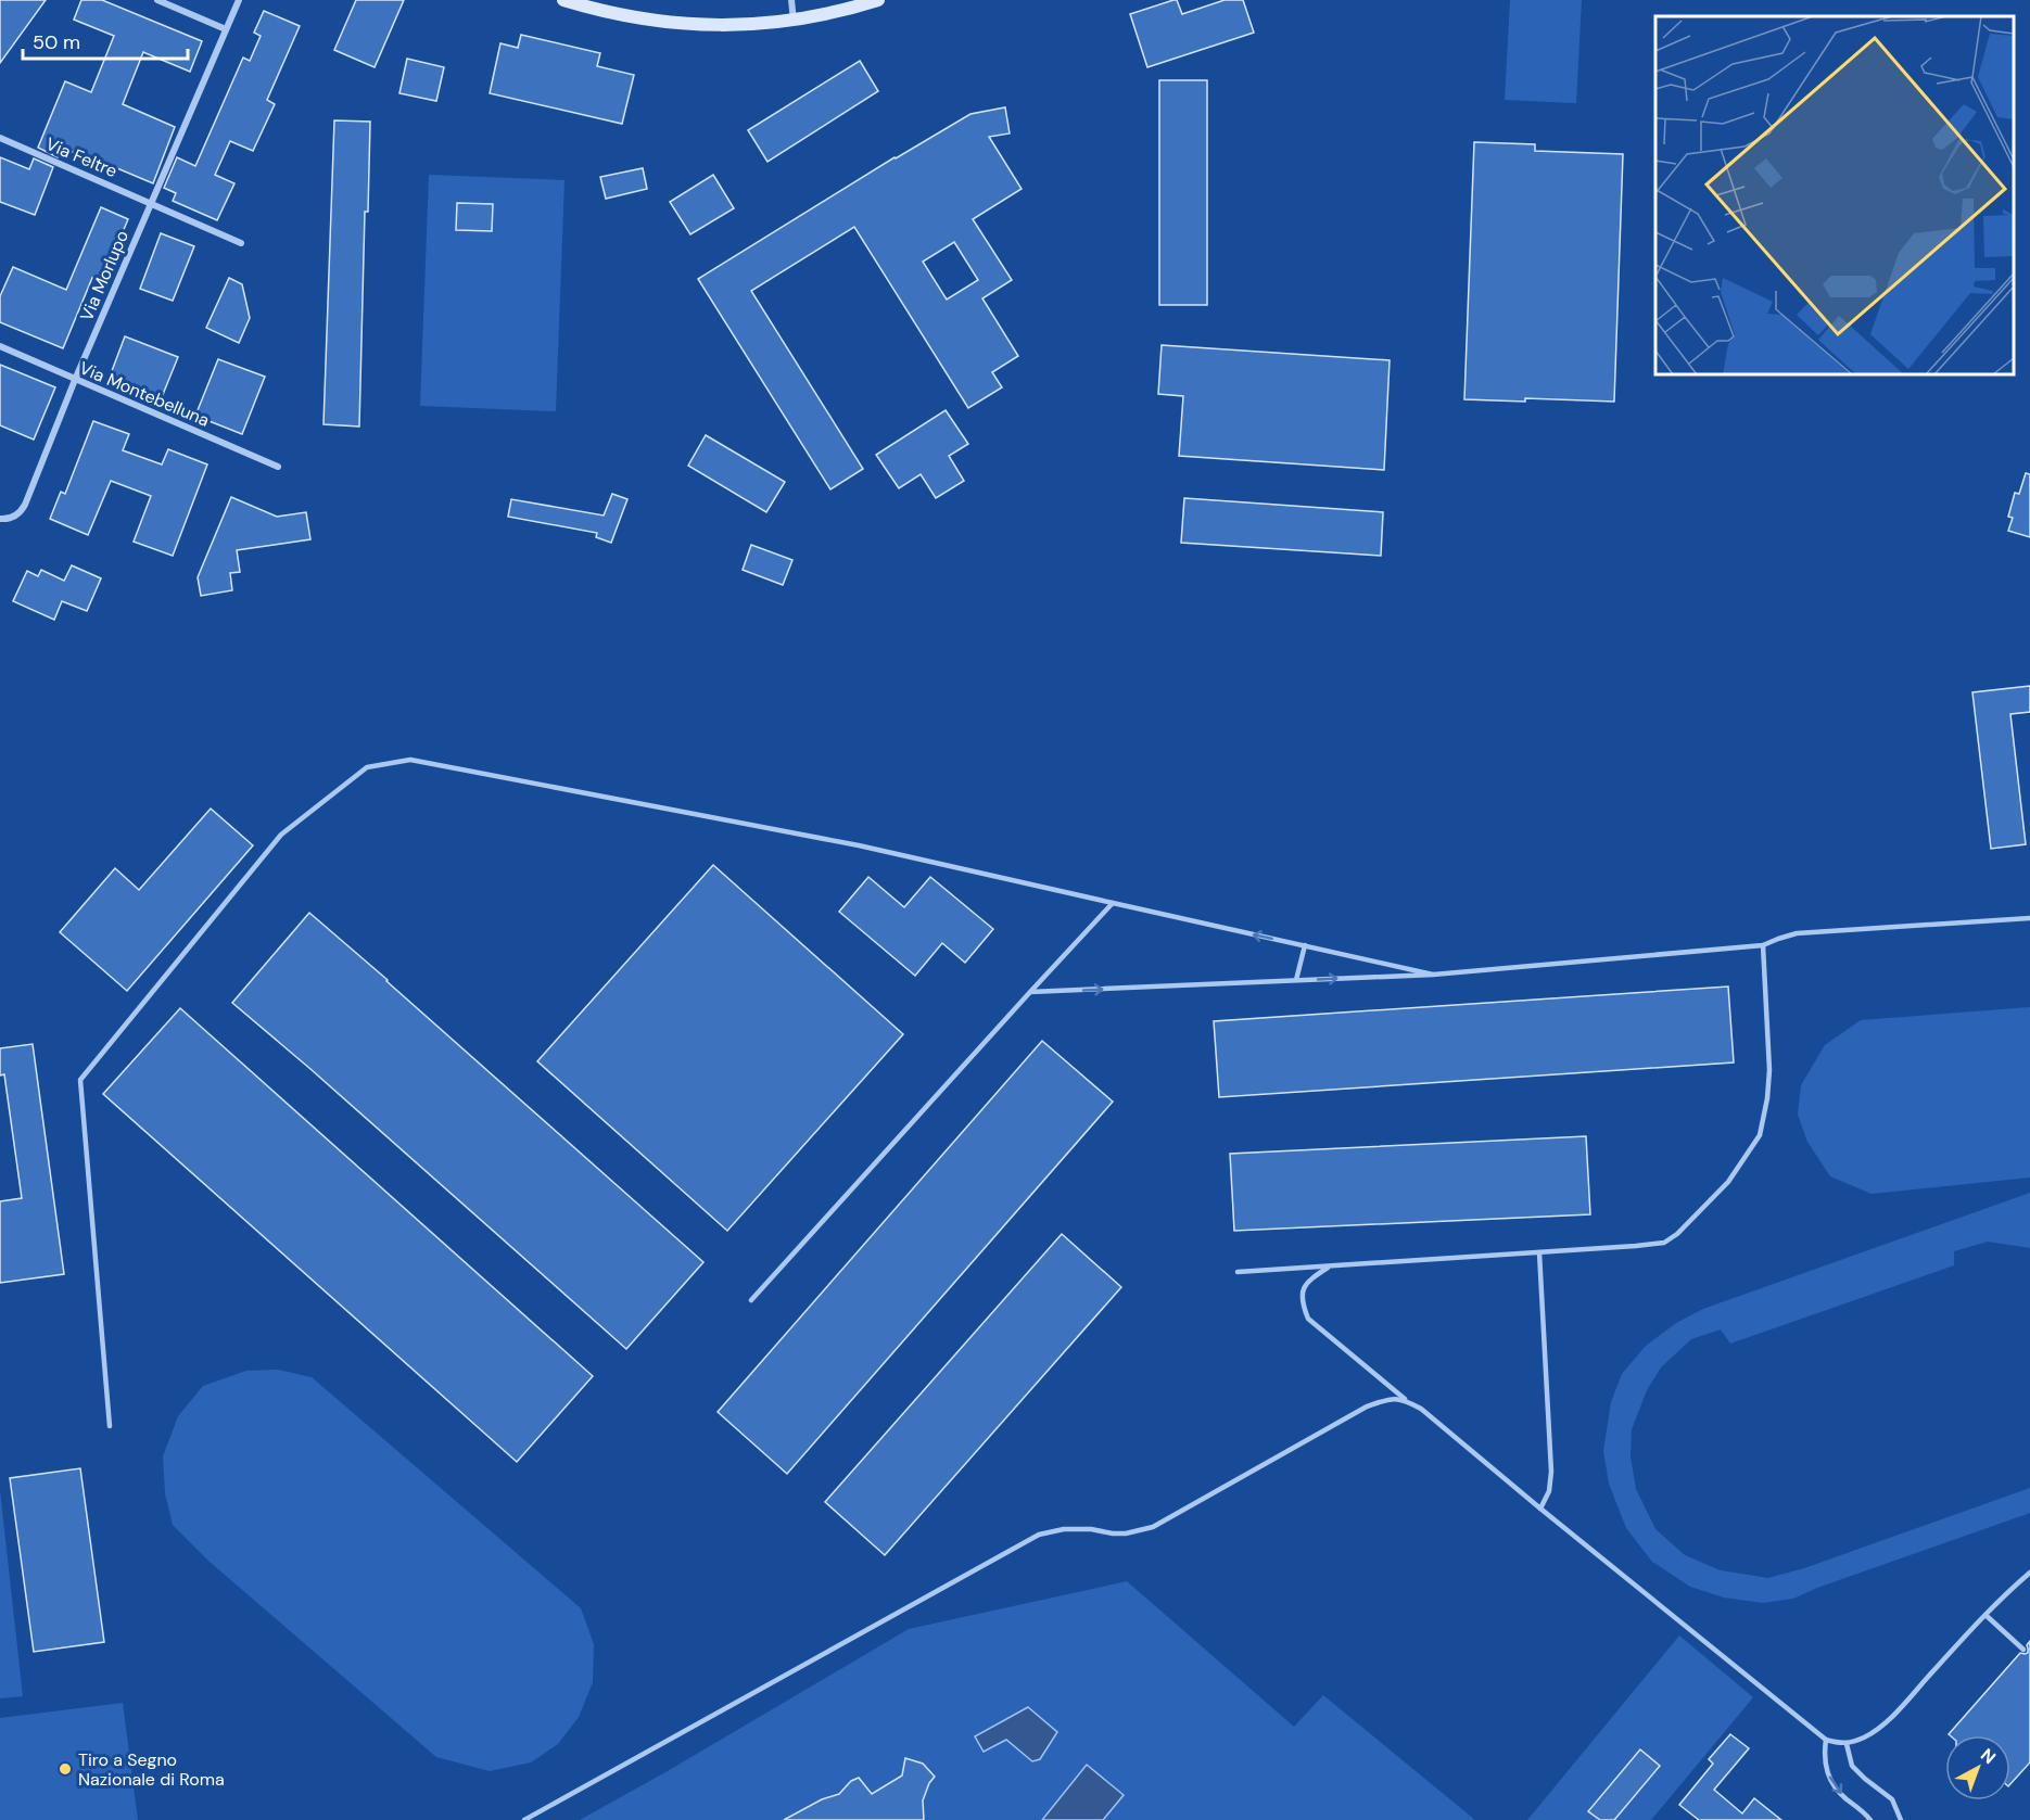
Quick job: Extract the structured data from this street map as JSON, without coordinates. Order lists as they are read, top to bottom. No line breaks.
{"streets":{"street":["Via Feltre","Via Morlupo","Via Montebelluna"]},"crossings":[["Via Feltre","Via Morlupo"],["Via Morlupo","Via Montebelluna"]],"places":["Tiro a Segno Nazionale di Roma"],"scale_bar":"50 m","north":"top right"}
